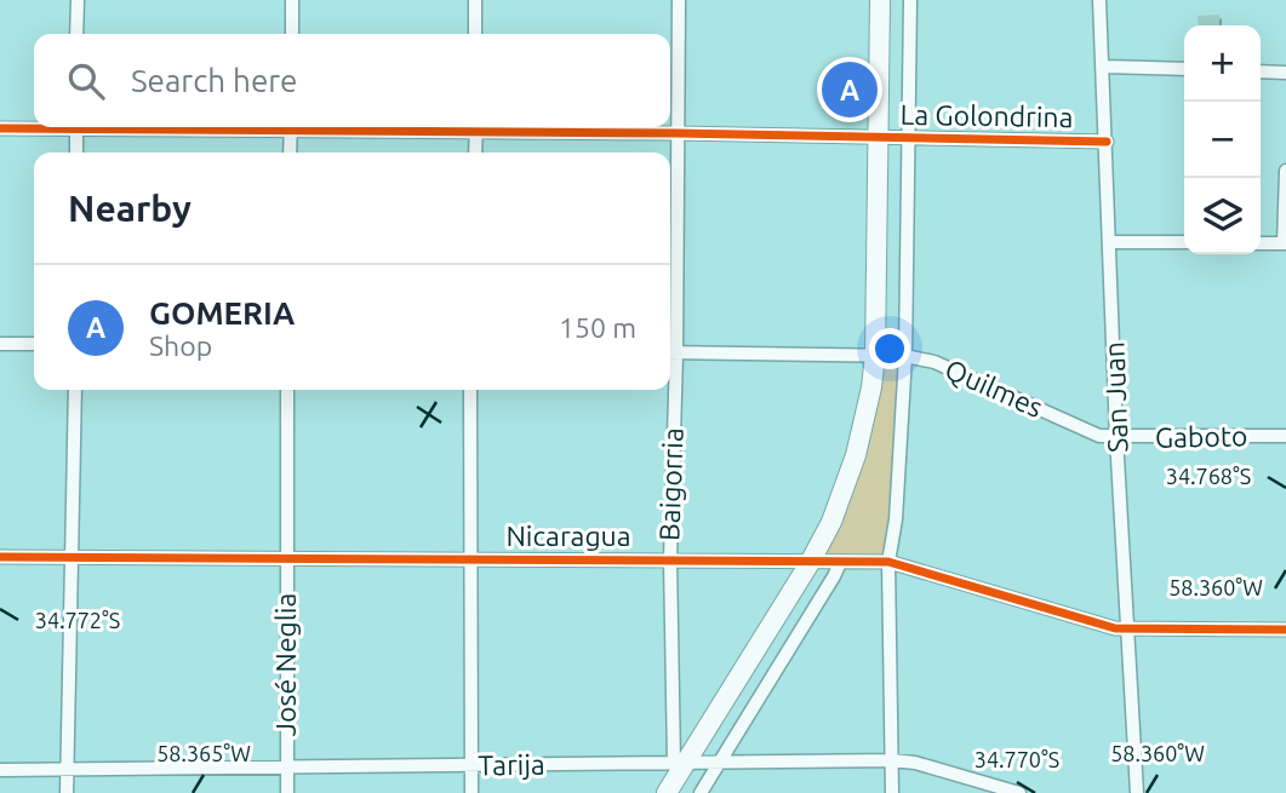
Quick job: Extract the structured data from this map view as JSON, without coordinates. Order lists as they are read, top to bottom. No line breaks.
{"streets":{"street":["La Golondrina","Quilmes","San Juan","Gaboto","Baigorria","Nicaragua","José Neglia","Tarija"]},"crossings":[["La Golondrina","San Juan"],["La Golondrina","Baigorria"],["Quilmes","San Juan"],["Quilmes","Gaboto"],["Quilmes","Baigorria"],["San Juan","Gaboto"],["San Juan","Nicaragua"],["Baigorria","Nicaragua"],["Baigorria","Tarija"],["Nicaragua","José Neglia"],["José Neglia","Tarija"]],"page":{"map_buttons":["+","−"],"search":"Search here","pins":"A","heading":"Nearby","list":[{"mark":"A","name":"GOMERIA","note":"Shop","value":"150 m"}]},"coordinates":["34.768°S","58.360°W","34.772°S","58.365°W","34.770°S"]}
